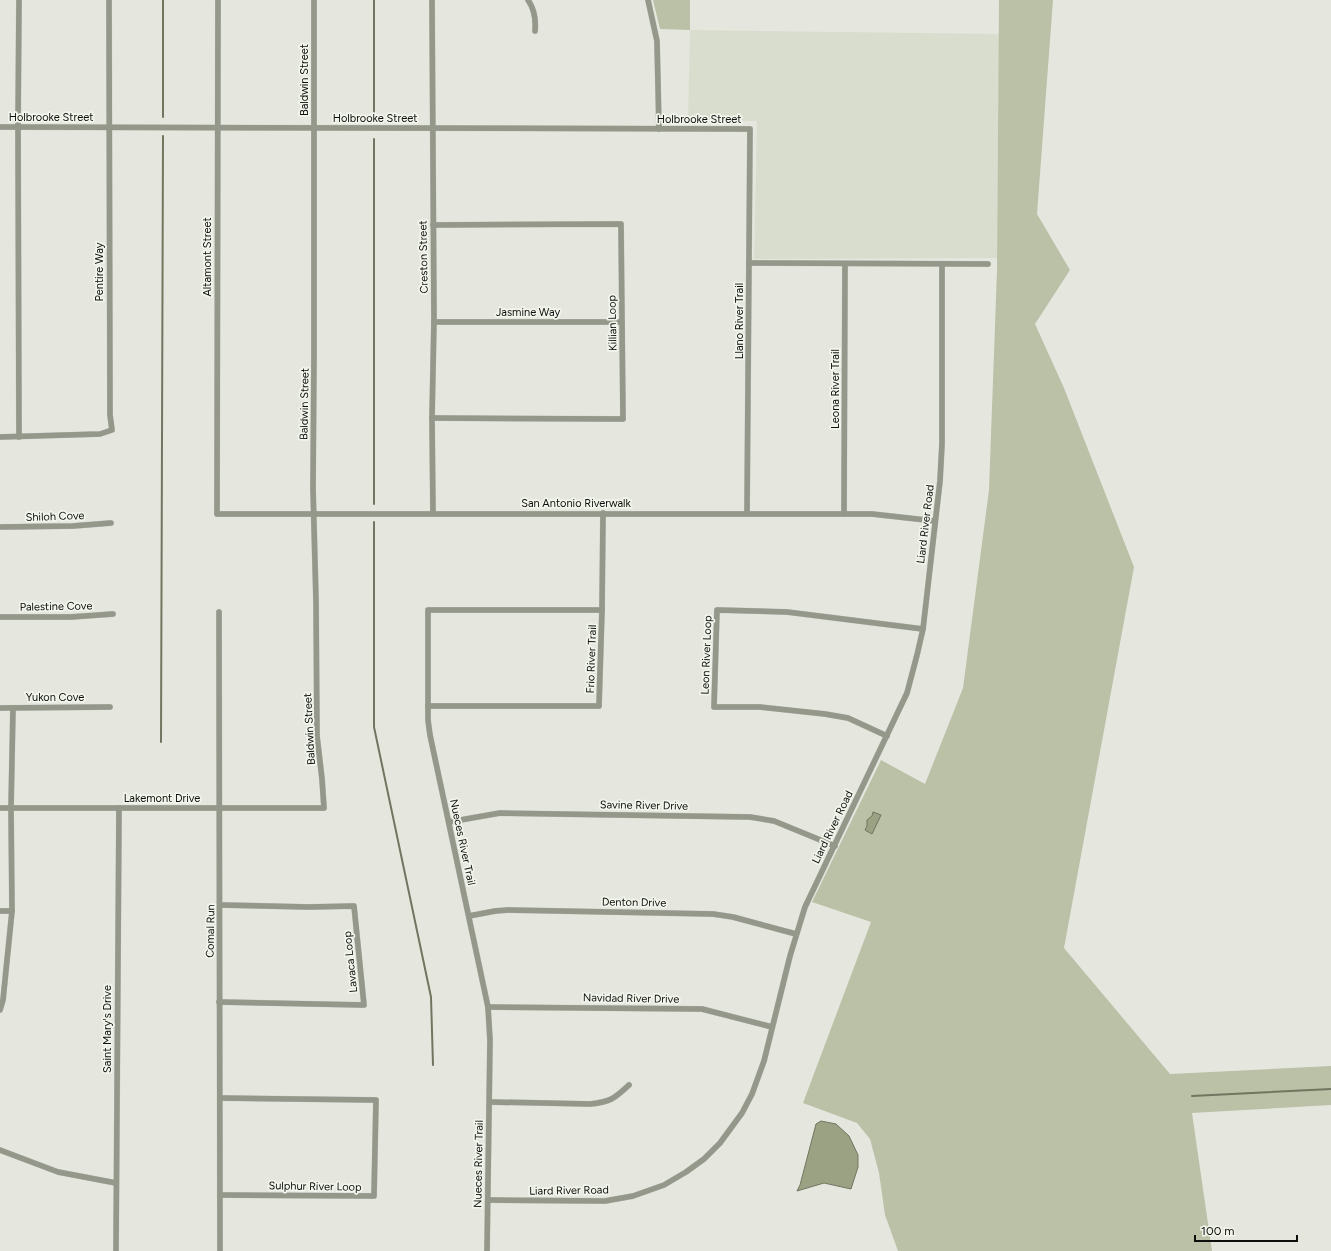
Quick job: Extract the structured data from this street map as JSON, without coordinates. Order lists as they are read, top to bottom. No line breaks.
{"streets":{"street":["Baldwin Street","Holbrooke Street","Altamont Street","Creston Street","Pentire Way","Jasmine Way","Llano River Trail","Killian Loop","Leona River Trail","San Antonio Riverwalk","Shiloh Cove","Liard River Road","Palestine Cove","Leon River Loop","Frio River Trail","Yukon Cove","Lakemont Drive","Savine River Drive","Nueces River Trail","Denton Drive","Comal Run","Lavaca Loop","Navidad River Drive","Saint Mary's Drive","Sulphur River Loop"]},"crossings":[["Baldwin Street","Holbrooke Street"],["Baldwin Street","San Antonio Riverwalk"],["Baldwin Street","Lakemont Drive"],["Holbrooke Street","Altamont Street"],["Holbrooke Street","Creston Street"],["Holbrooke Street","Pentire Way"],["Holbrooke Street","Llano River Trail"],["Altamont Street","San Antonio Riverwalk"],["Creston Street","Jasmine Way"],["Creston Street","Killian Loop"],["Creston Street","San Antonio Riverwalk"],["Jasmine Way","Killian Loop"],["Llano River Trail","San Antonio Riverwalk"],["Leona River Trail","San Antonio Riverwalk"],["San Antonio Riverwalk","Liard River Road"],["San Antonio Riverwalk","Frio River Trail"],["Liard River Road","Leon River Loop"],["Liard River Road","Savine River Drive"],["Liard River Road","Nueces River Trail"],["Liard River Road","Denton Drive"],["Liard River Road","Navidad River Drive"],["Frio River Trail","Nueces River Trail"],["Lakemont Drive","Comal Run"],["Lakemont Drive","Saint Mary's Drive"],["Savine River Drive","Nueces River Trail"],["Nueces River Trail","Denton Drive"],["Nueces River Trail","Navidad River Drive"],["Comal Run","Lavaca Loop"],["Comal Run","Sulphur River Loop"]],"scale_bar":"100 m"}
